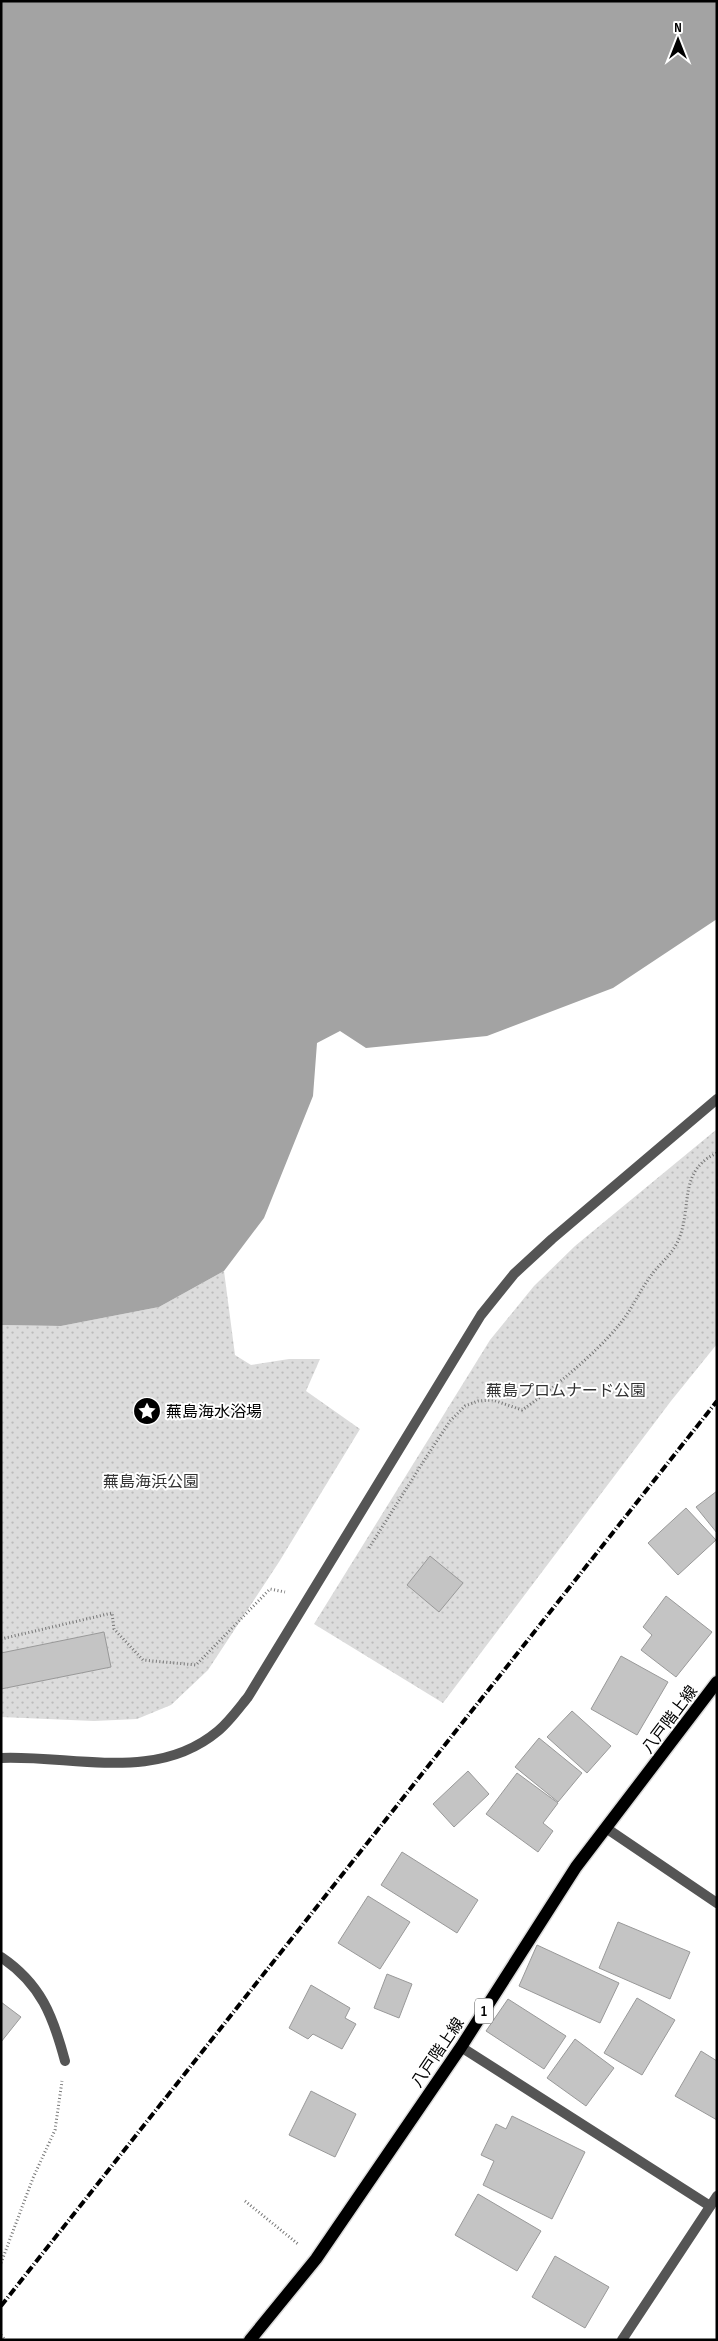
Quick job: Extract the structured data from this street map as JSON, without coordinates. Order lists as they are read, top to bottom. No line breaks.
{"streets":{"main road":["八戸階上線","1"]},"parks":["蕪島プロムナード公園","蕪島海浜公園"],"places":{"place":["蕪島海水浴場"]},"north":"top"}
